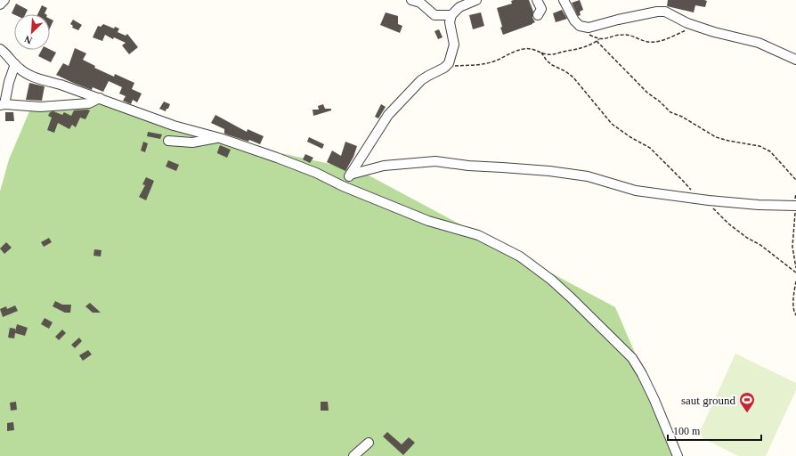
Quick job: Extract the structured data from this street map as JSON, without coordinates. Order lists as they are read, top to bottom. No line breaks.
{"places":{"sports":["saut ground"]},"scale_bar":"100 m","north":"bottom left"}
